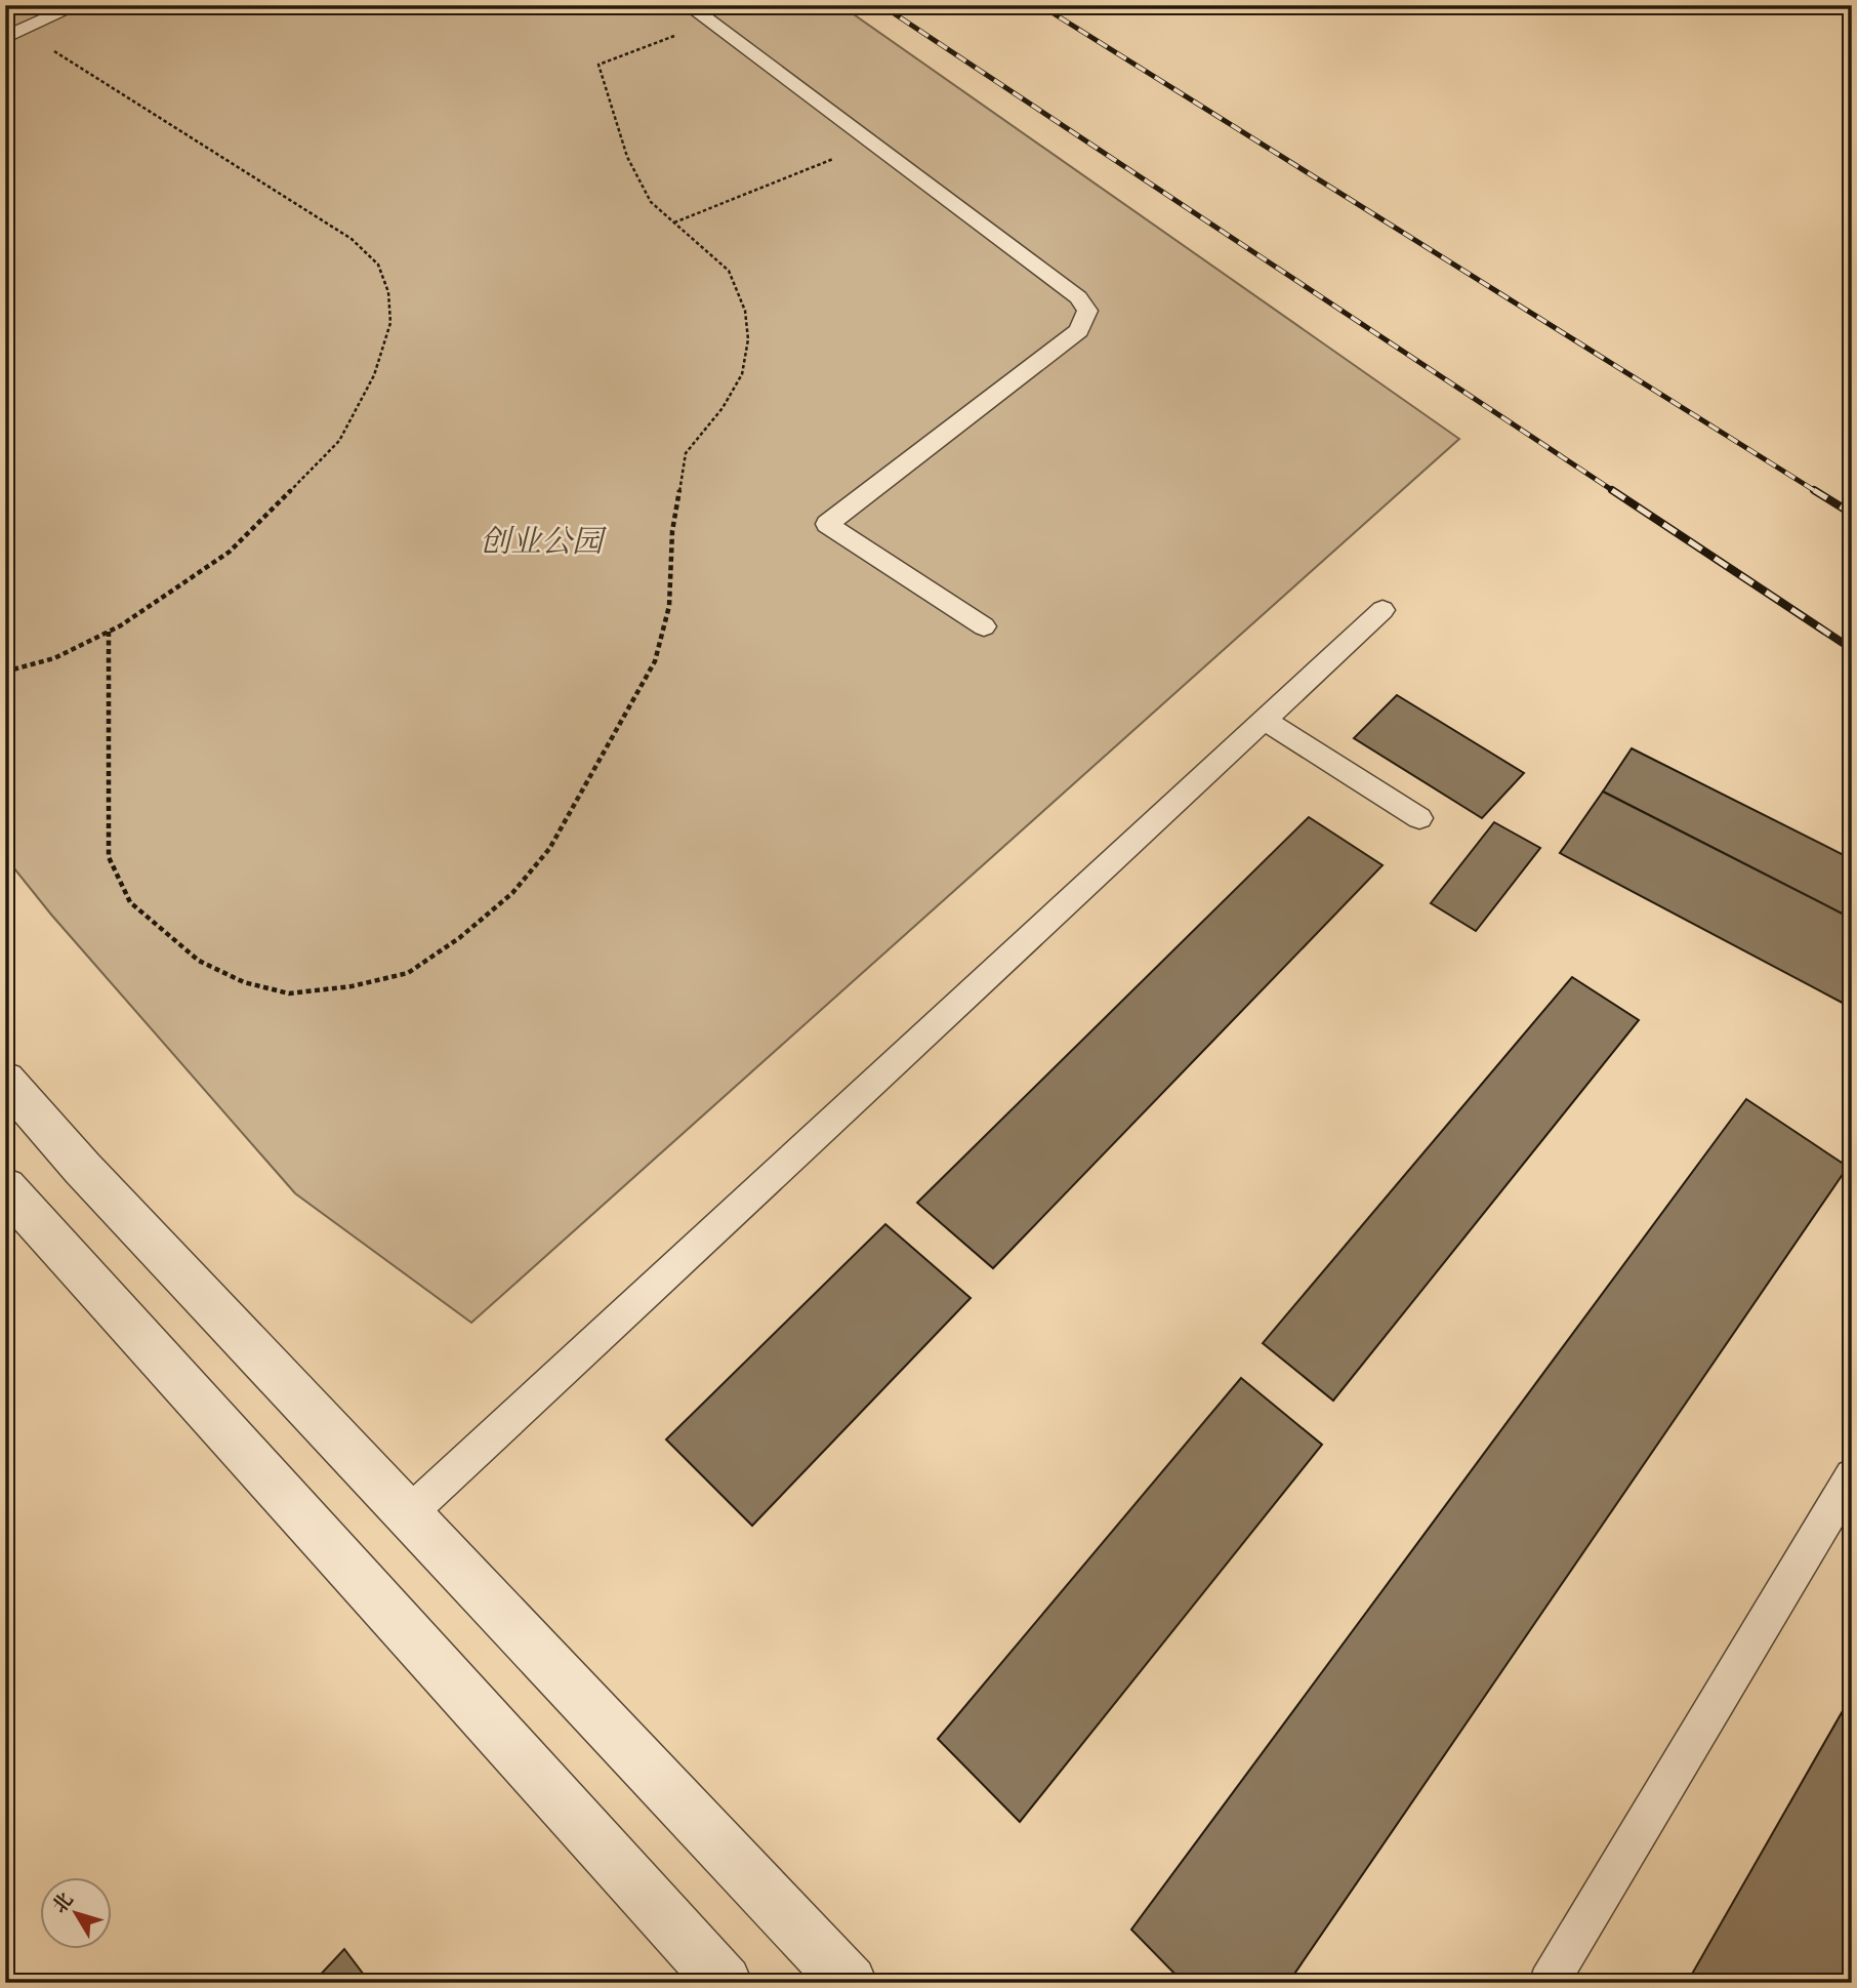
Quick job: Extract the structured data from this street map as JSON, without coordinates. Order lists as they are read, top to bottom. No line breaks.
{"parks":["创业公园"],"north":"top left"}
